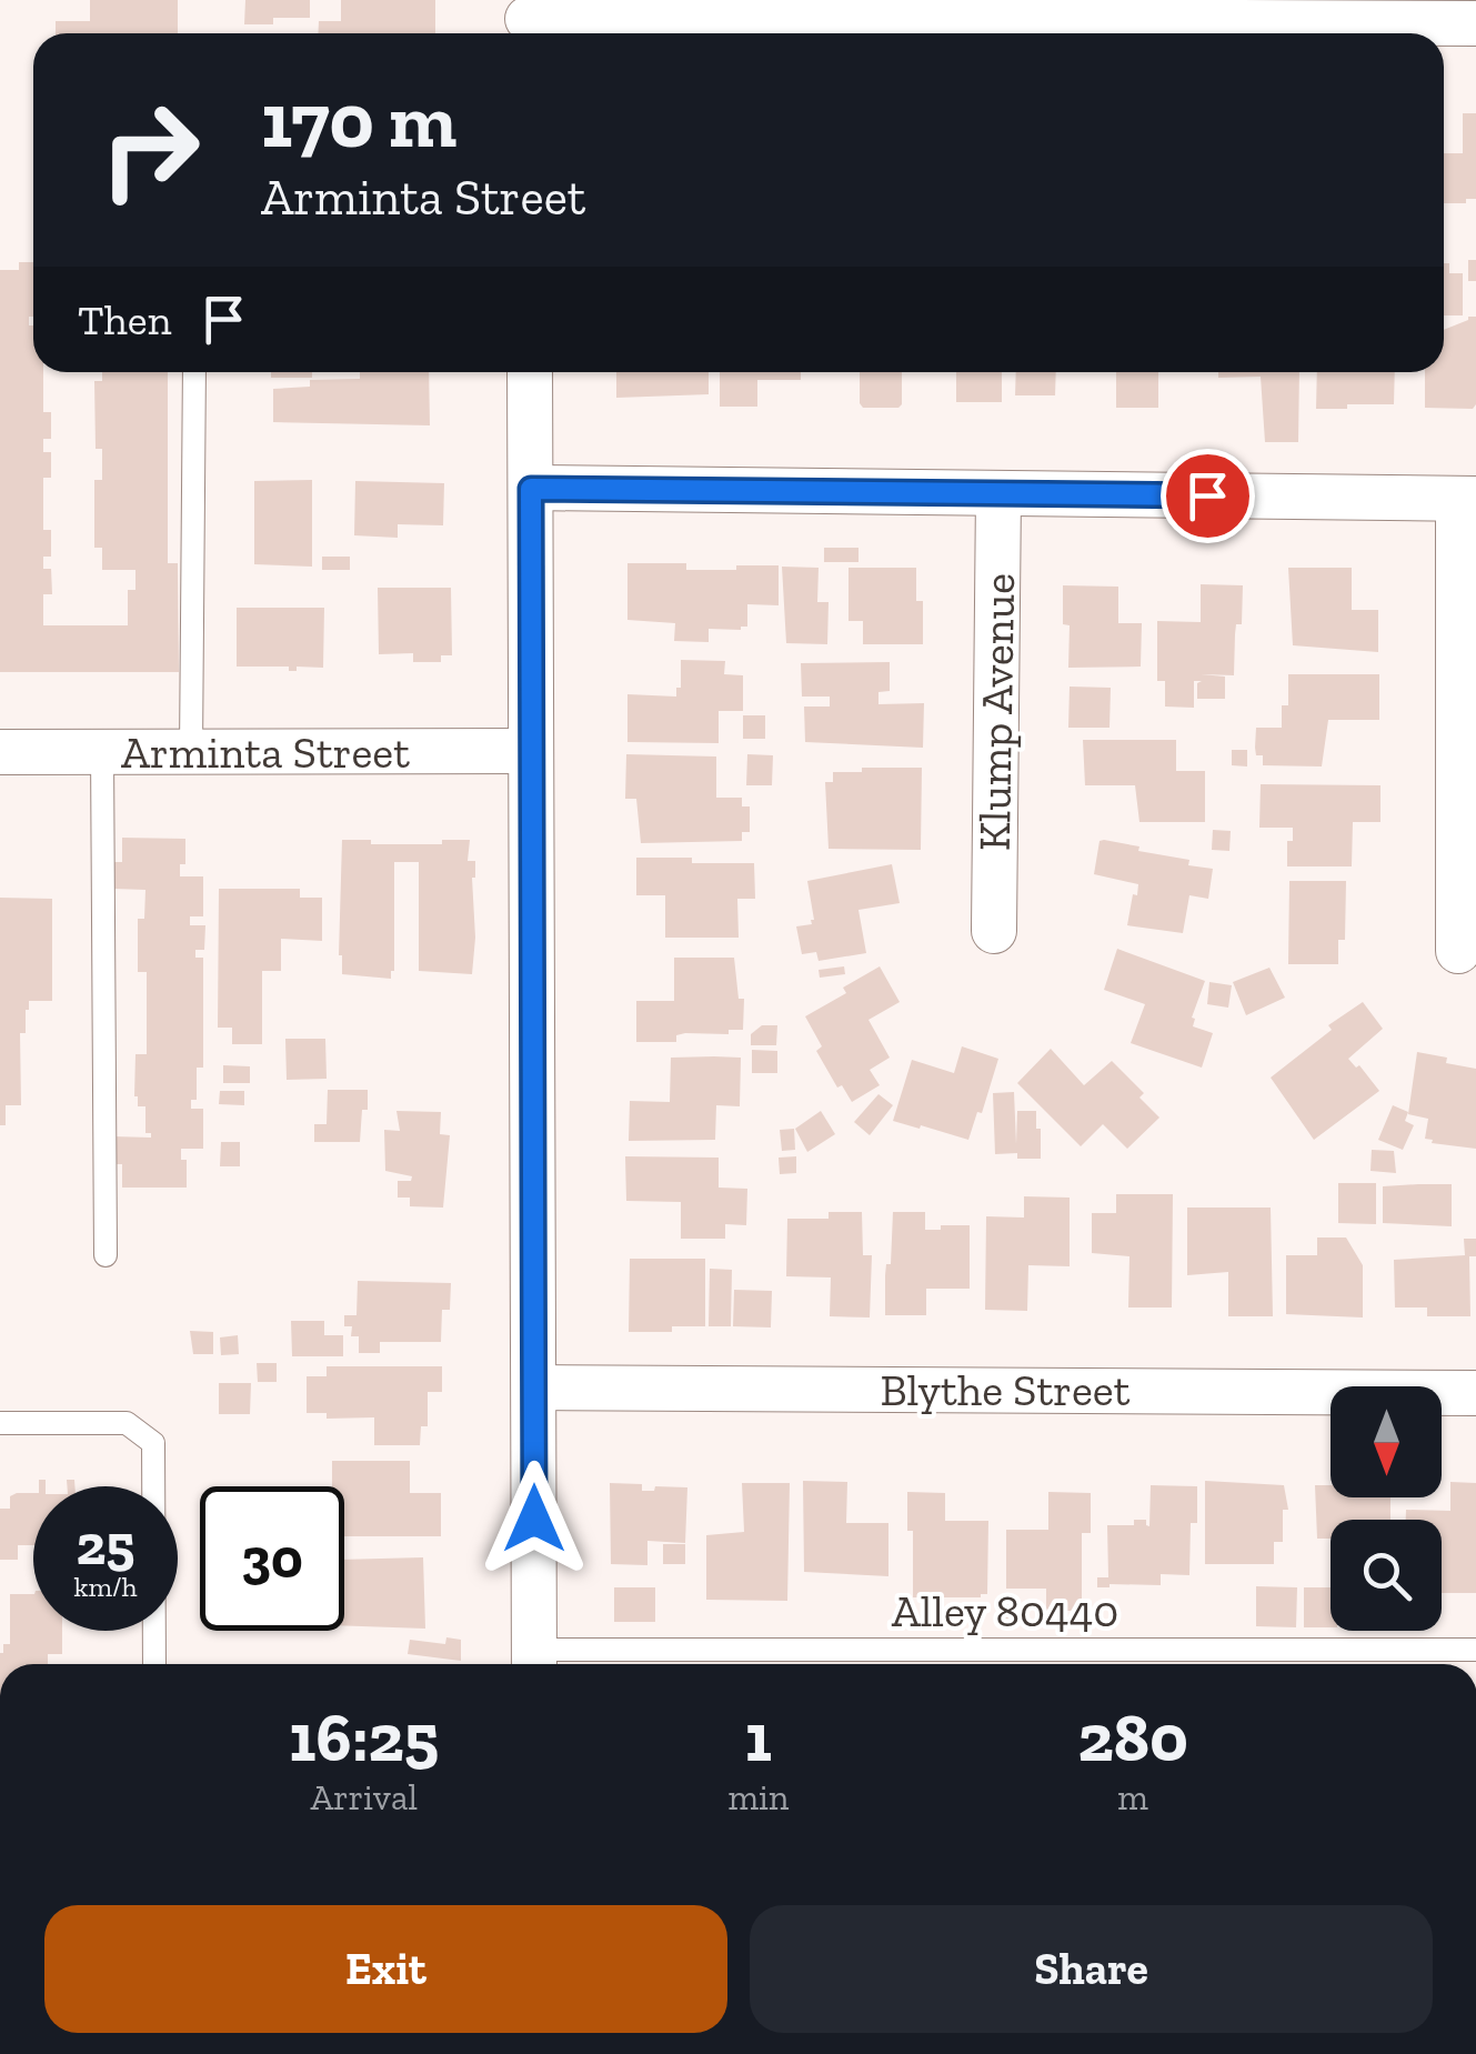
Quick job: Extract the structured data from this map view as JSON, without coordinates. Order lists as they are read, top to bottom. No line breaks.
{"streets":{"street":["Klump Avenue","Arminta Street","Blythe Street"],"lane":["Alley 80440"]},"north":"bottom","page":{"turn":["170 m","Arminta Street"],"then":"Then","speed":"25 km/h","limit":"30","eta":["16:25","Arrival","1","min","280","m"],"buttons":["Exit","Share"]}}
